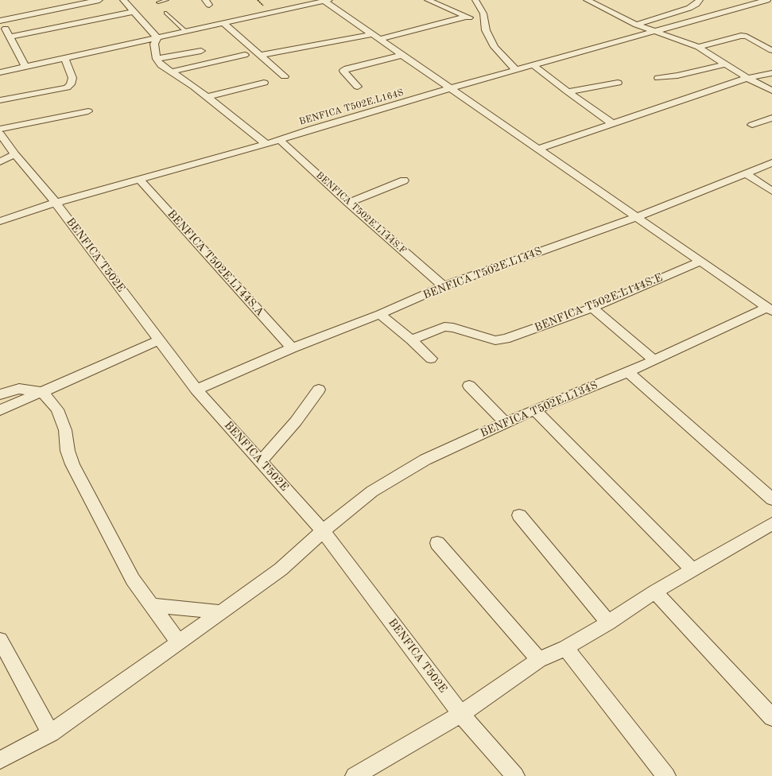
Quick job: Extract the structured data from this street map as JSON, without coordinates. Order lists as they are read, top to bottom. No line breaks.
{"streets":{"street":["BENFICA T502E.L164S","BENFICA T502E.L144S.F","BENFICA T502E","BENFICA T502E.L144S.A","BENFICA T502E.L144S","BENFICA T502E.L144S.E","BENFICA T502E.L134S"]},"crossings":[["BENFICA T502E.L164S","BENFICA T502E.L144S.F"],["BENFICA T502E.L164S","BENFICA T502E"],["BENFICA T502E.L164S","BENFICA T502E.L144S.A"],["BENFICA T502E.L144S.F","BENFICA T502E.L144S"],["BENFICA T502E","BENFICA T502E.L144S"],["BENFICA T502E","BENFICA T502E.L134S"],["BENFICA T502E.L144S.A","BENFICA T502E.L144S"]]}
